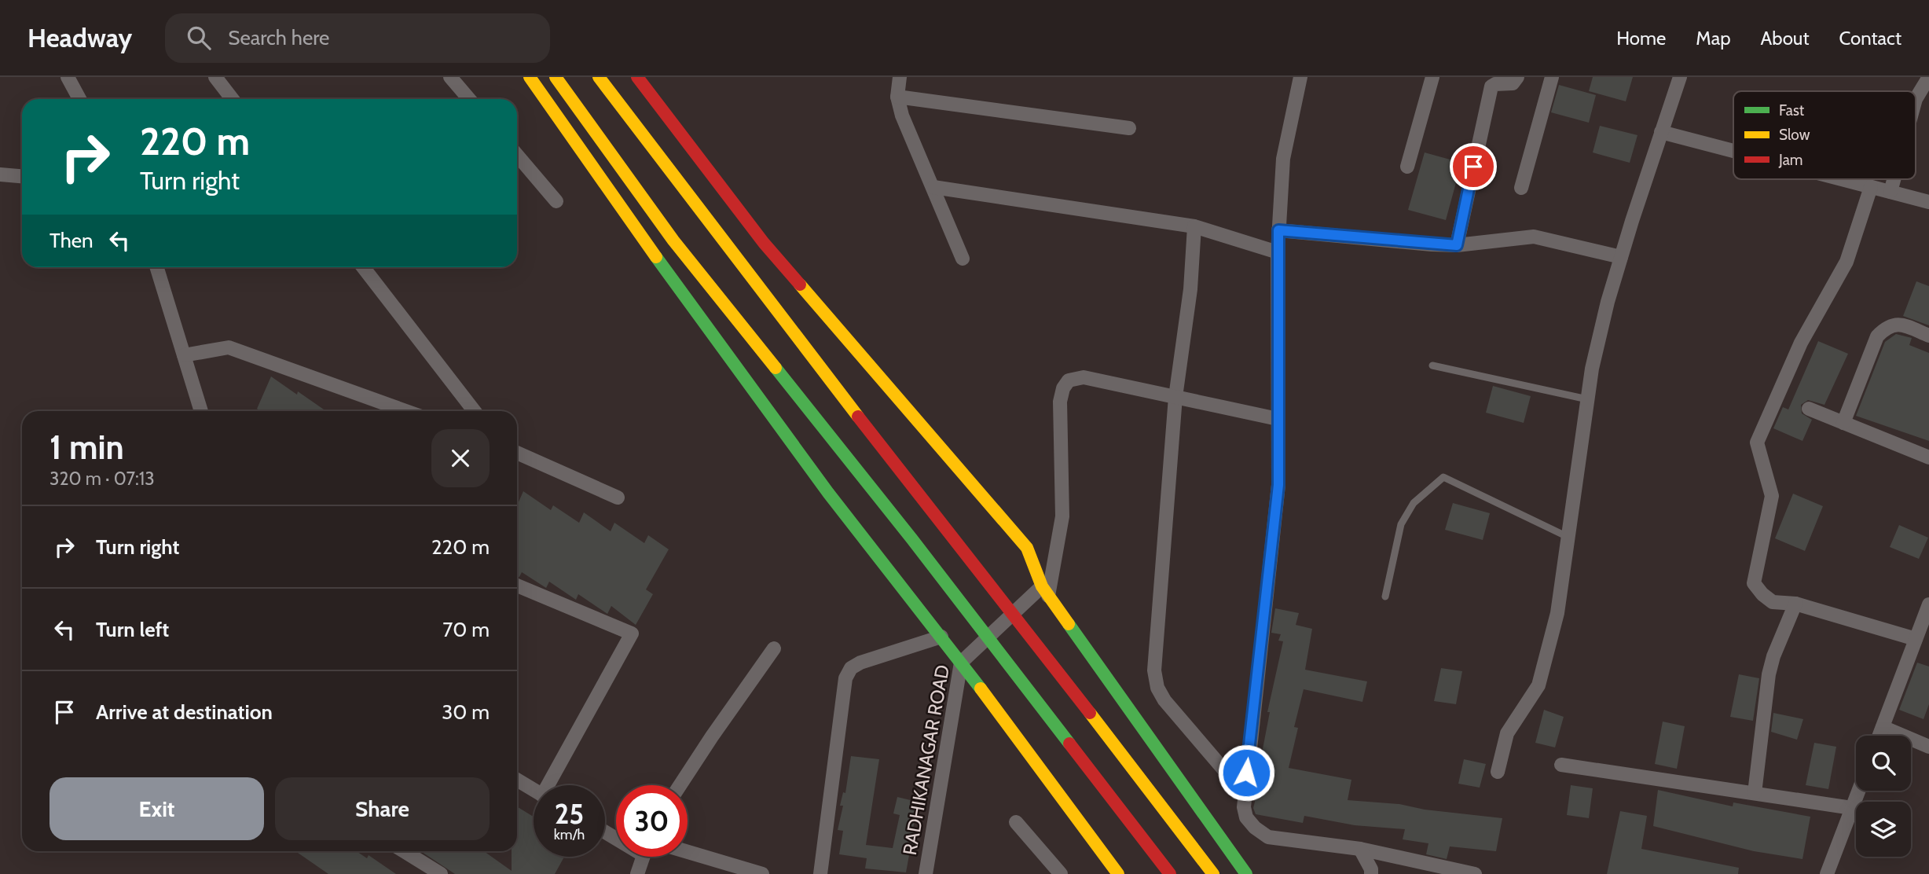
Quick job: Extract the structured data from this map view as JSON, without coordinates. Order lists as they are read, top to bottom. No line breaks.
{"streets":{"street":["RADHIKANAGAR ROAD"]},"legend":["Fast","Slow","Jam"],"page":{"header":"Headway","search":"Search here","nav":["Home","Map","About","Contact"],"turn":["220 m","Turn right"],"then":"Then","heading":["1 min","320 m · 07:13"],"list":[{"name":"Turn right","value":"220 m"},{"name":"Turn left","value":"70 m"},{"name":"Arrive at destination","value":"30 m"}],"buttons":["Exit","Share"],"speed":"25 km/h","limit":"30"}}
